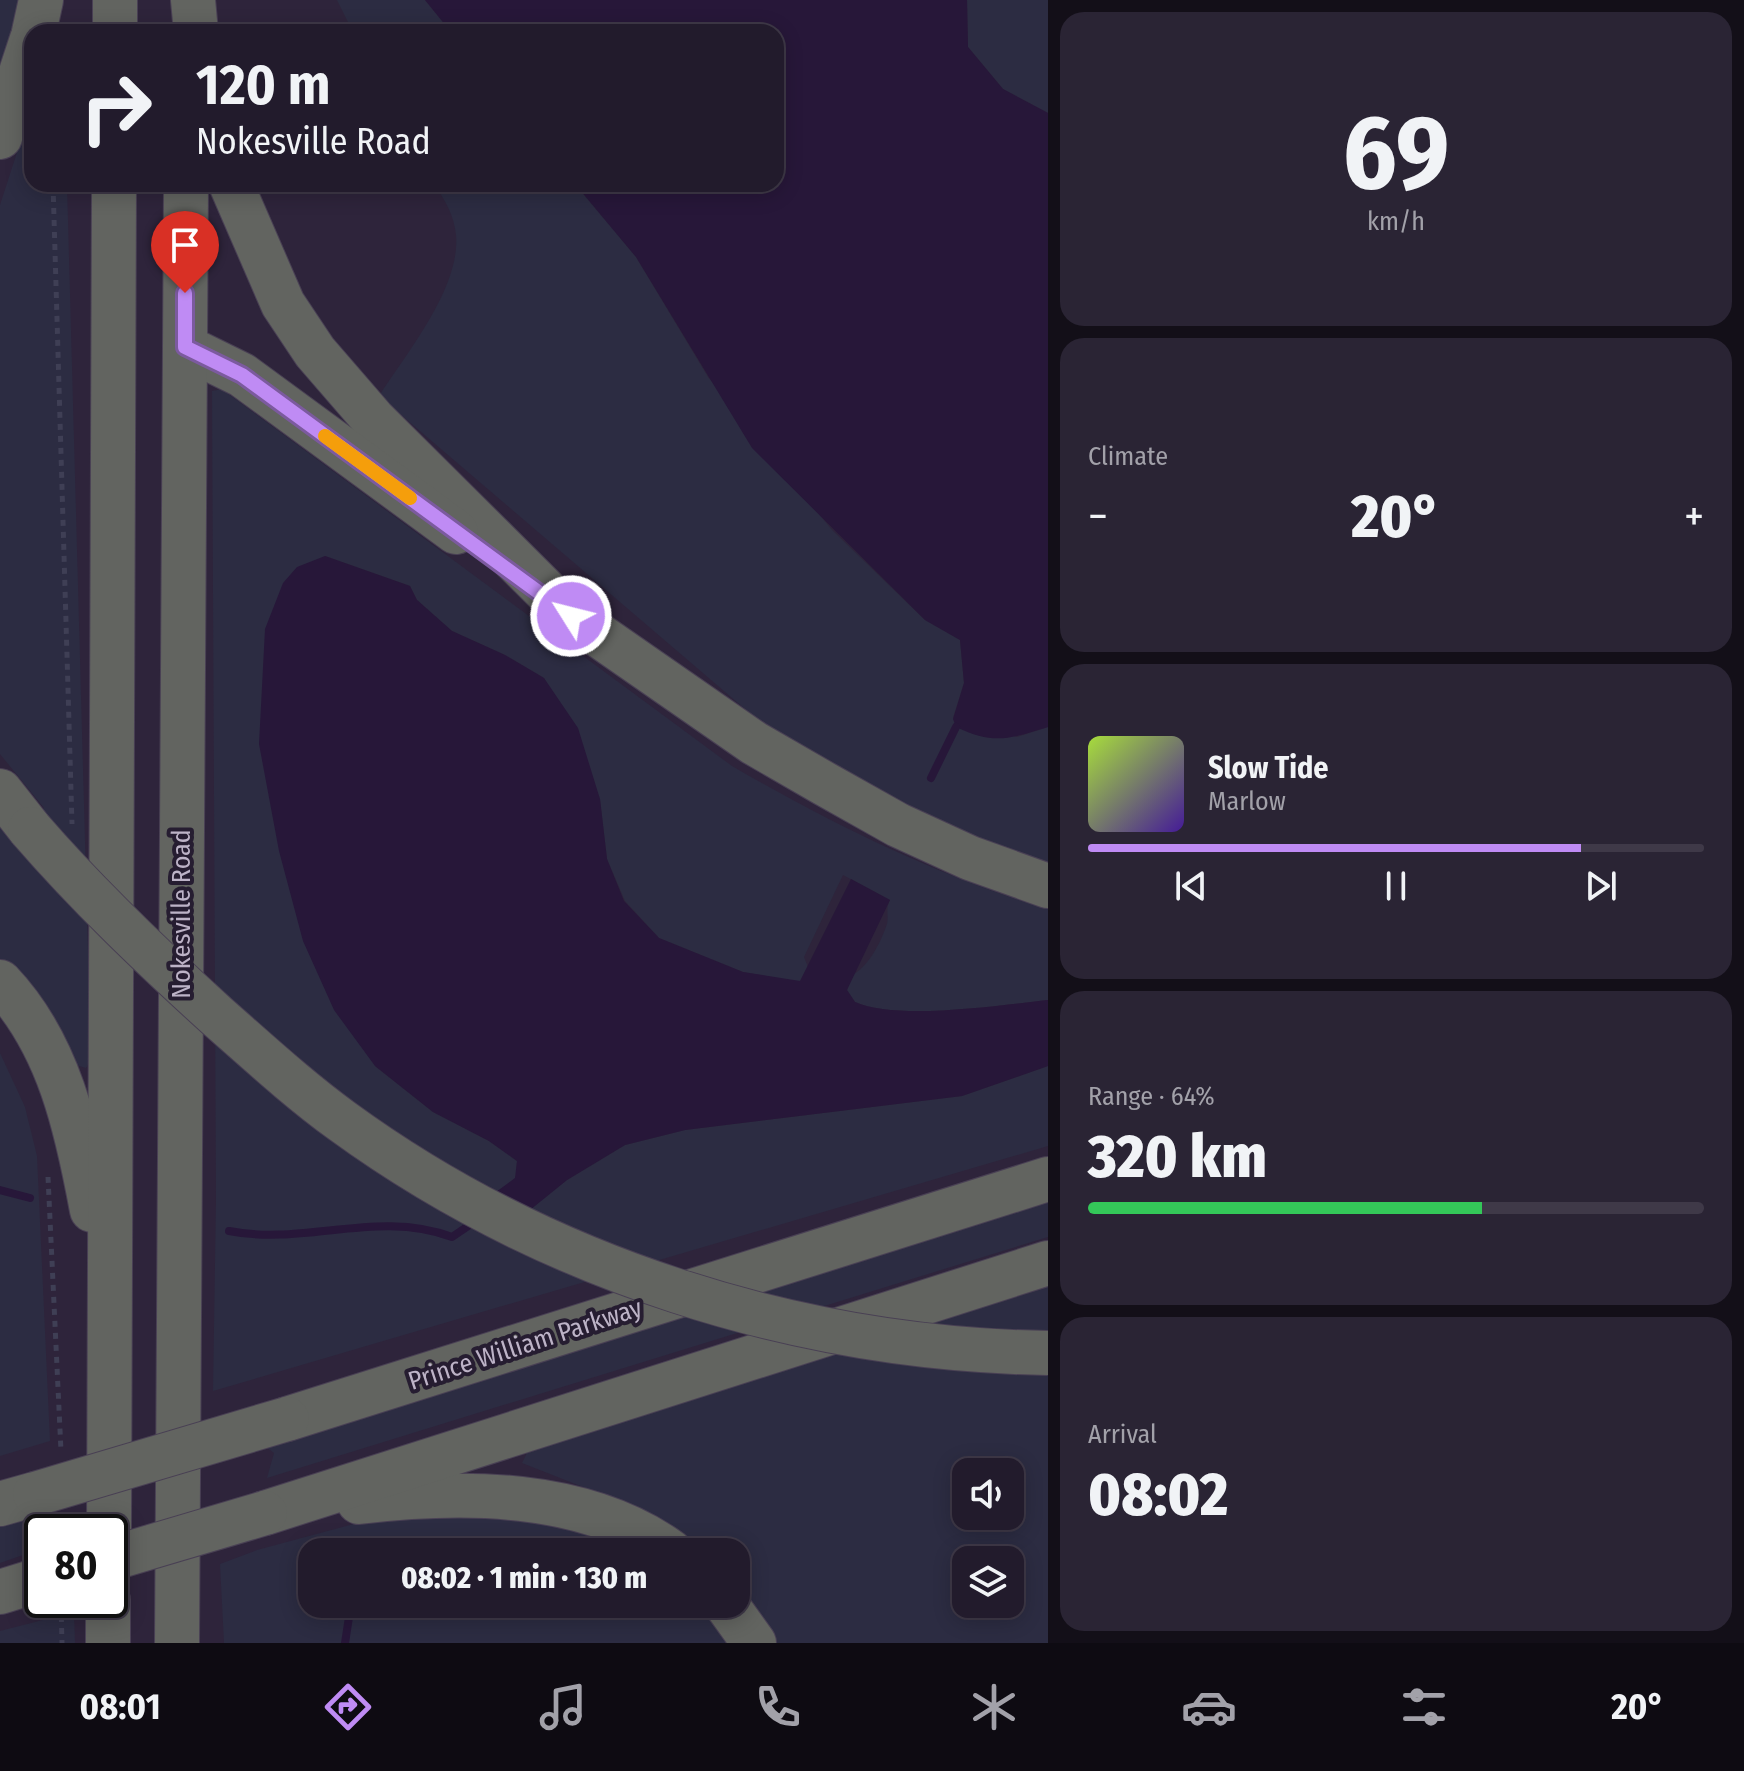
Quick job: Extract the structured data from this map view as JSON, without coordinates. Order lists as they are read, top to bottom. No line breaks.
{"streets":{"highway":["Nokesville Road","Prince William Parkway"]},"page":{"tile":[["69","km/h"],"Climate",["Range · 64%","320 km"],["Arrival","08:02"]],"turn":["120 m","Nokesville Road"],"heat":["−","20°","+"],"song":["Slow Tide","Marlow"],"limit":"80","trip":"08:02 · 1 min · 130 m","tabs":["08:01","20°"]}}
